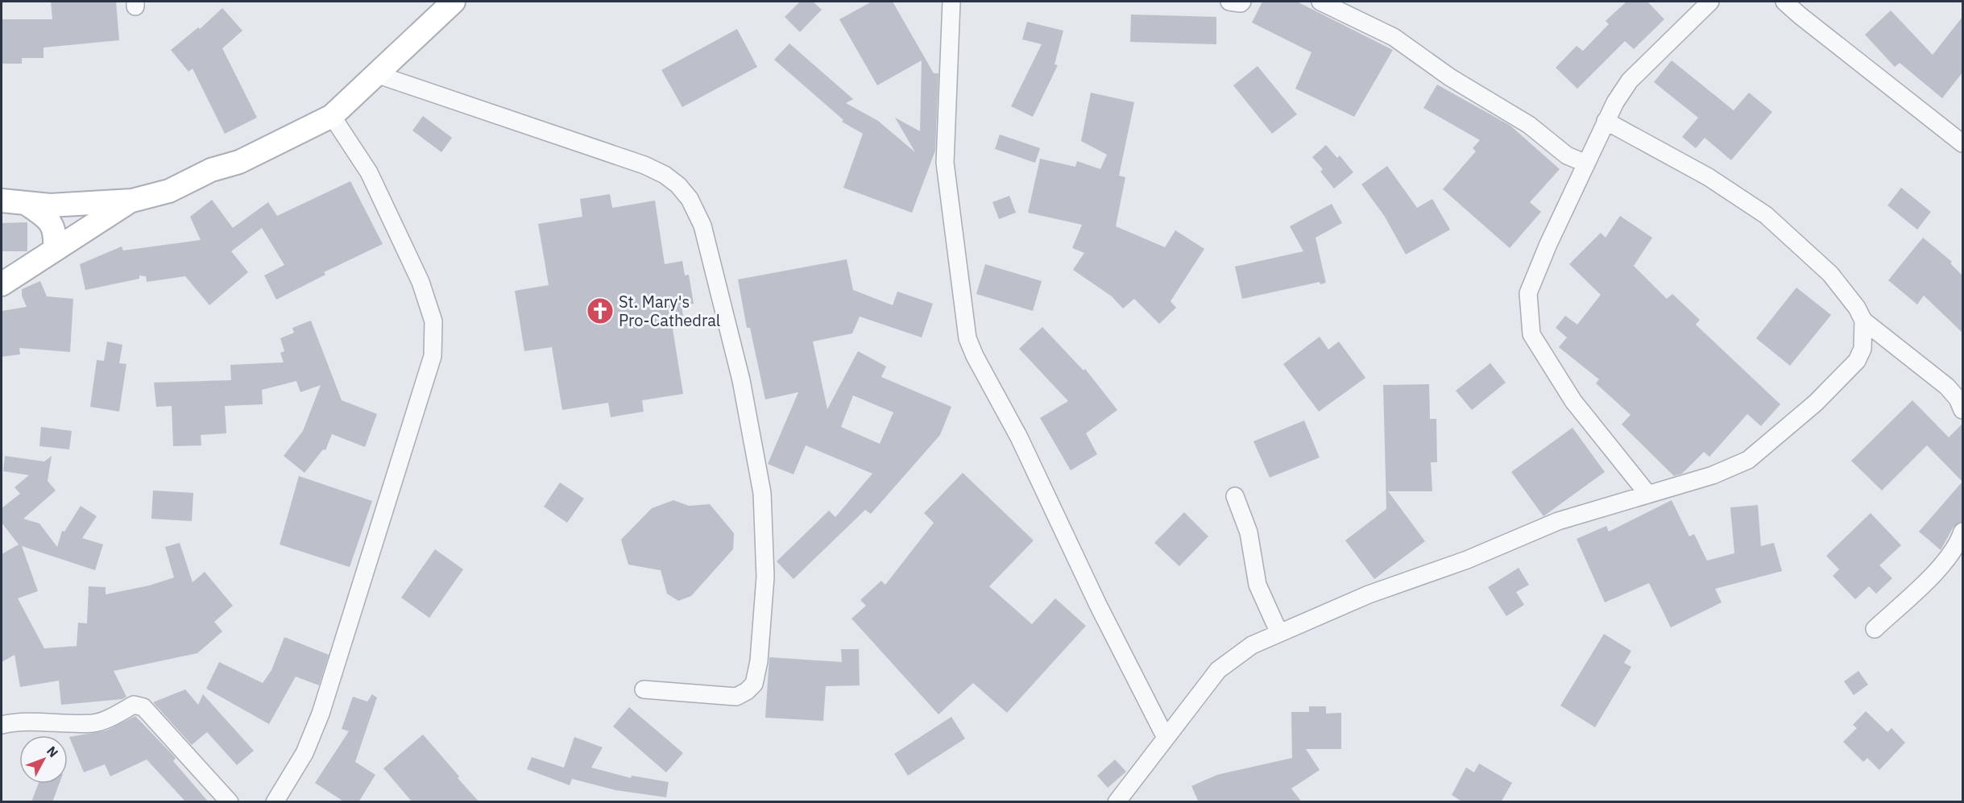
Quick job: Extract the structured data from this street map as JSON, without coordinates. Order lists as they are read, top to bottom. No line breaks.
{"places":{"church":["St. Mary's Pro-Cathedral"]},"north":"top right"}
